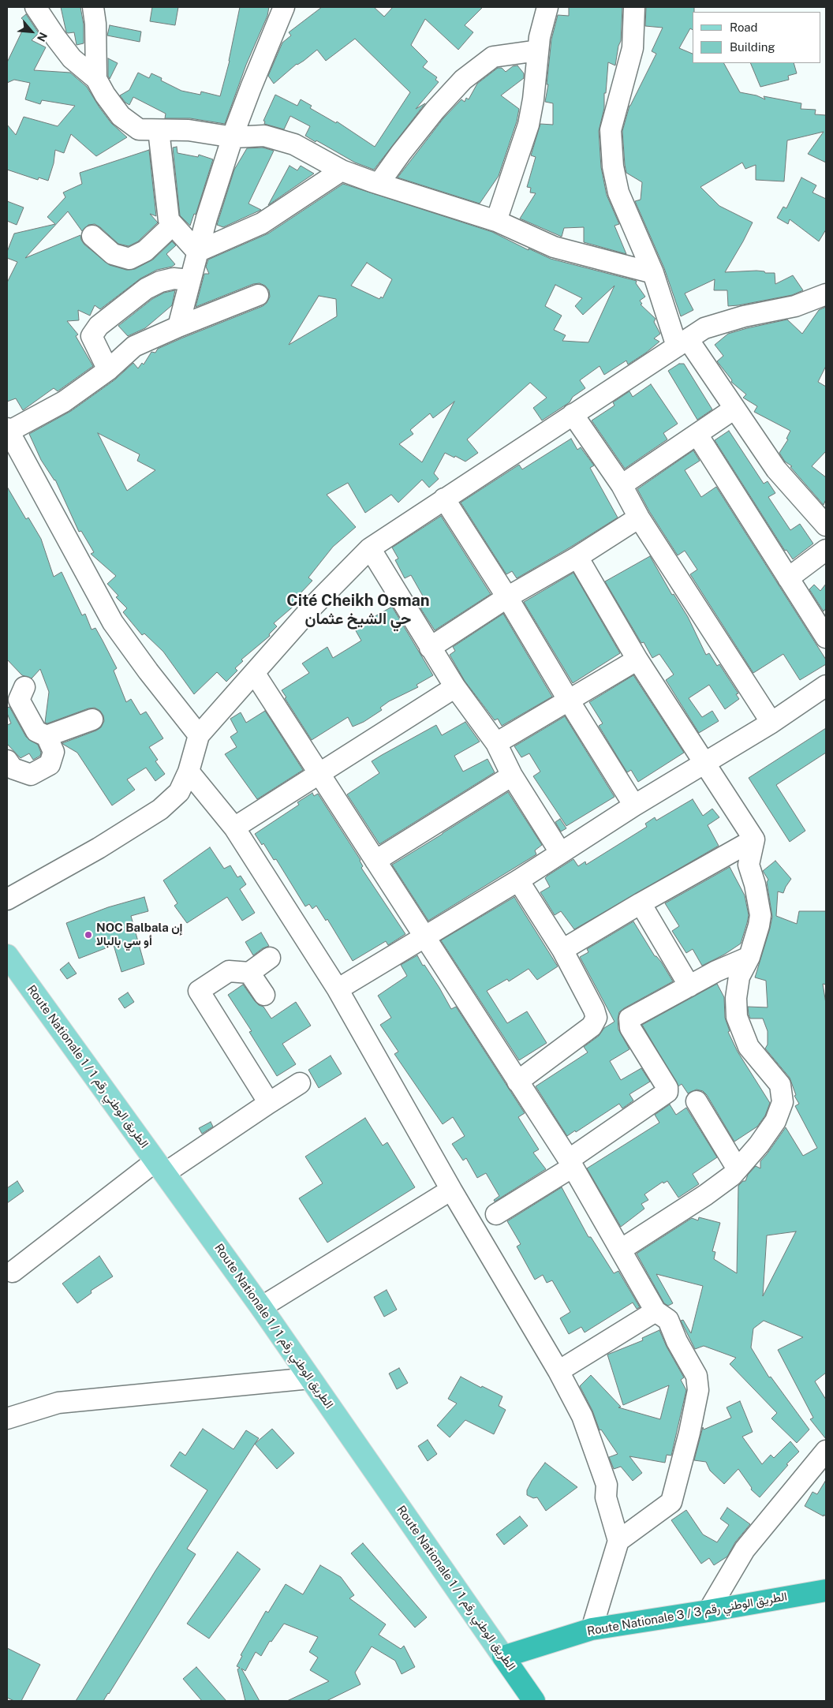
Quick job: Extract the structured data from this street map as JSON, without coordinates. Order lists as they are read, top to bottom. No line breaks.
{"streets":{"highway":["Route Nationale 1 / الطريق الوطني رقم 1","Route Nationale 3 / الطريق الوطني رقم 3"]},"crossings":[["Route Nationale 1 / الطريق الوطني رقم 1","Route Nationale 3 / الطريق الوطني رقم 3"]],"districts":["Cité Cheikh Osman حي الشيخ عثمان"],"places":["NOC Balbala إن أو سي بالبالا"],"legend":["Road","Building"],"north":"bottom right"}
